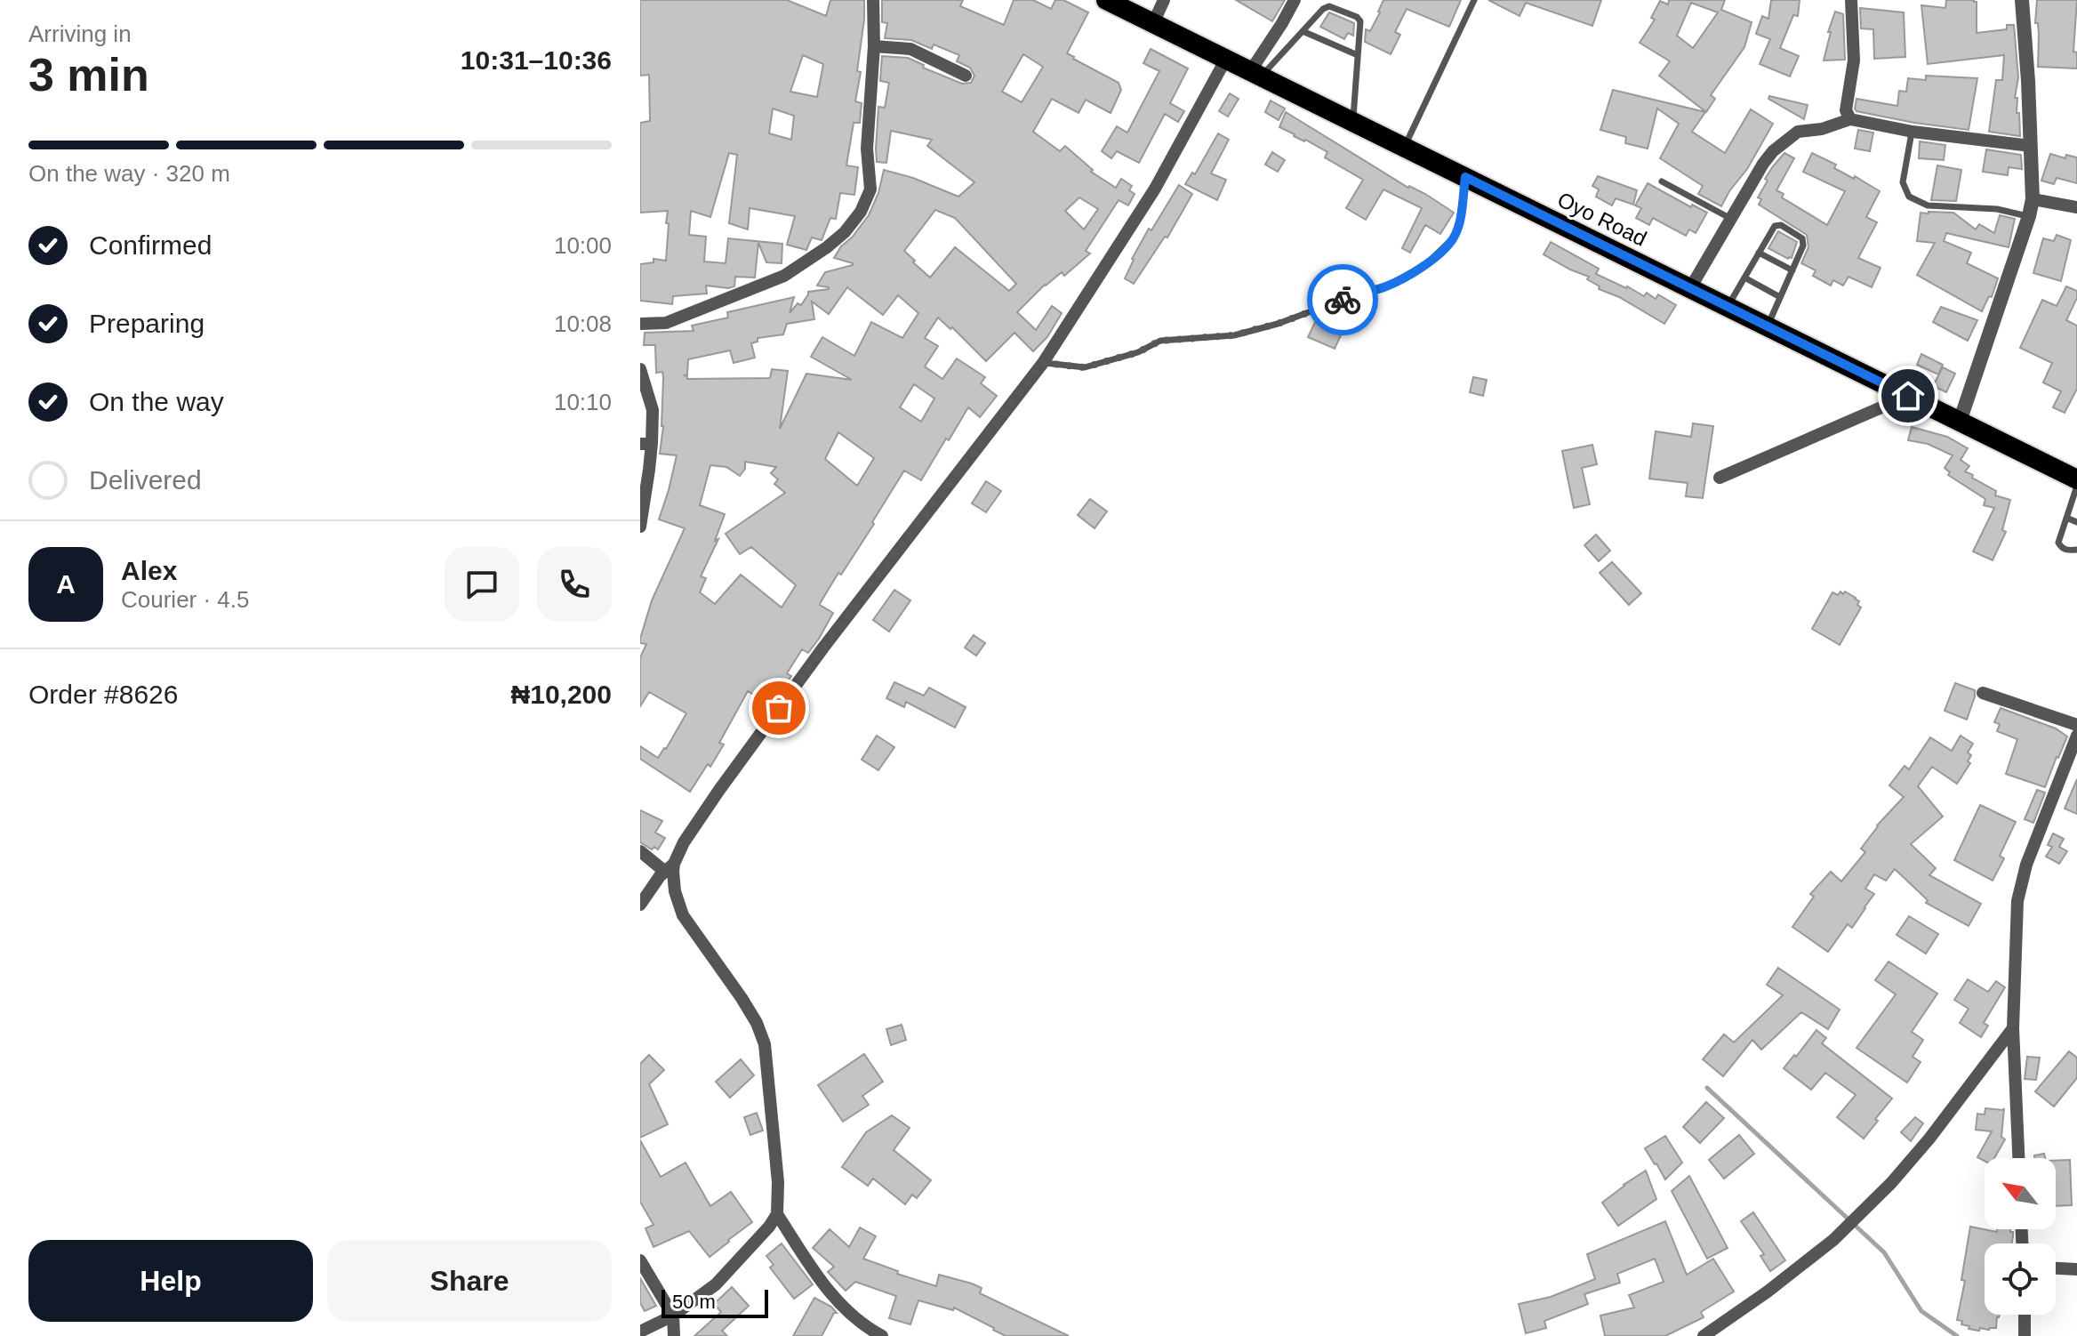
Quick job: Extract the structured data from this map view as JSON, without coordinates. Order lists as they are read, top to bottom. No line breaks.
{"streets":{"highway":["Oyo Road"]},"scale_bar":"50 m","north":"top left","page":{"heading":["3 min","Arriving in","10:31–10:36"],"panel":["Alex","Courier · 4.5","Order #8626","₦10,200"],"bar":"On the way · 320 m","list":[["Confirmed","10:00"],["Preparing","10:08"],["On the way","10:10"],"Delivered"],"round":"A","buttons":["Help","Share"],"scale":"50 m"}}
